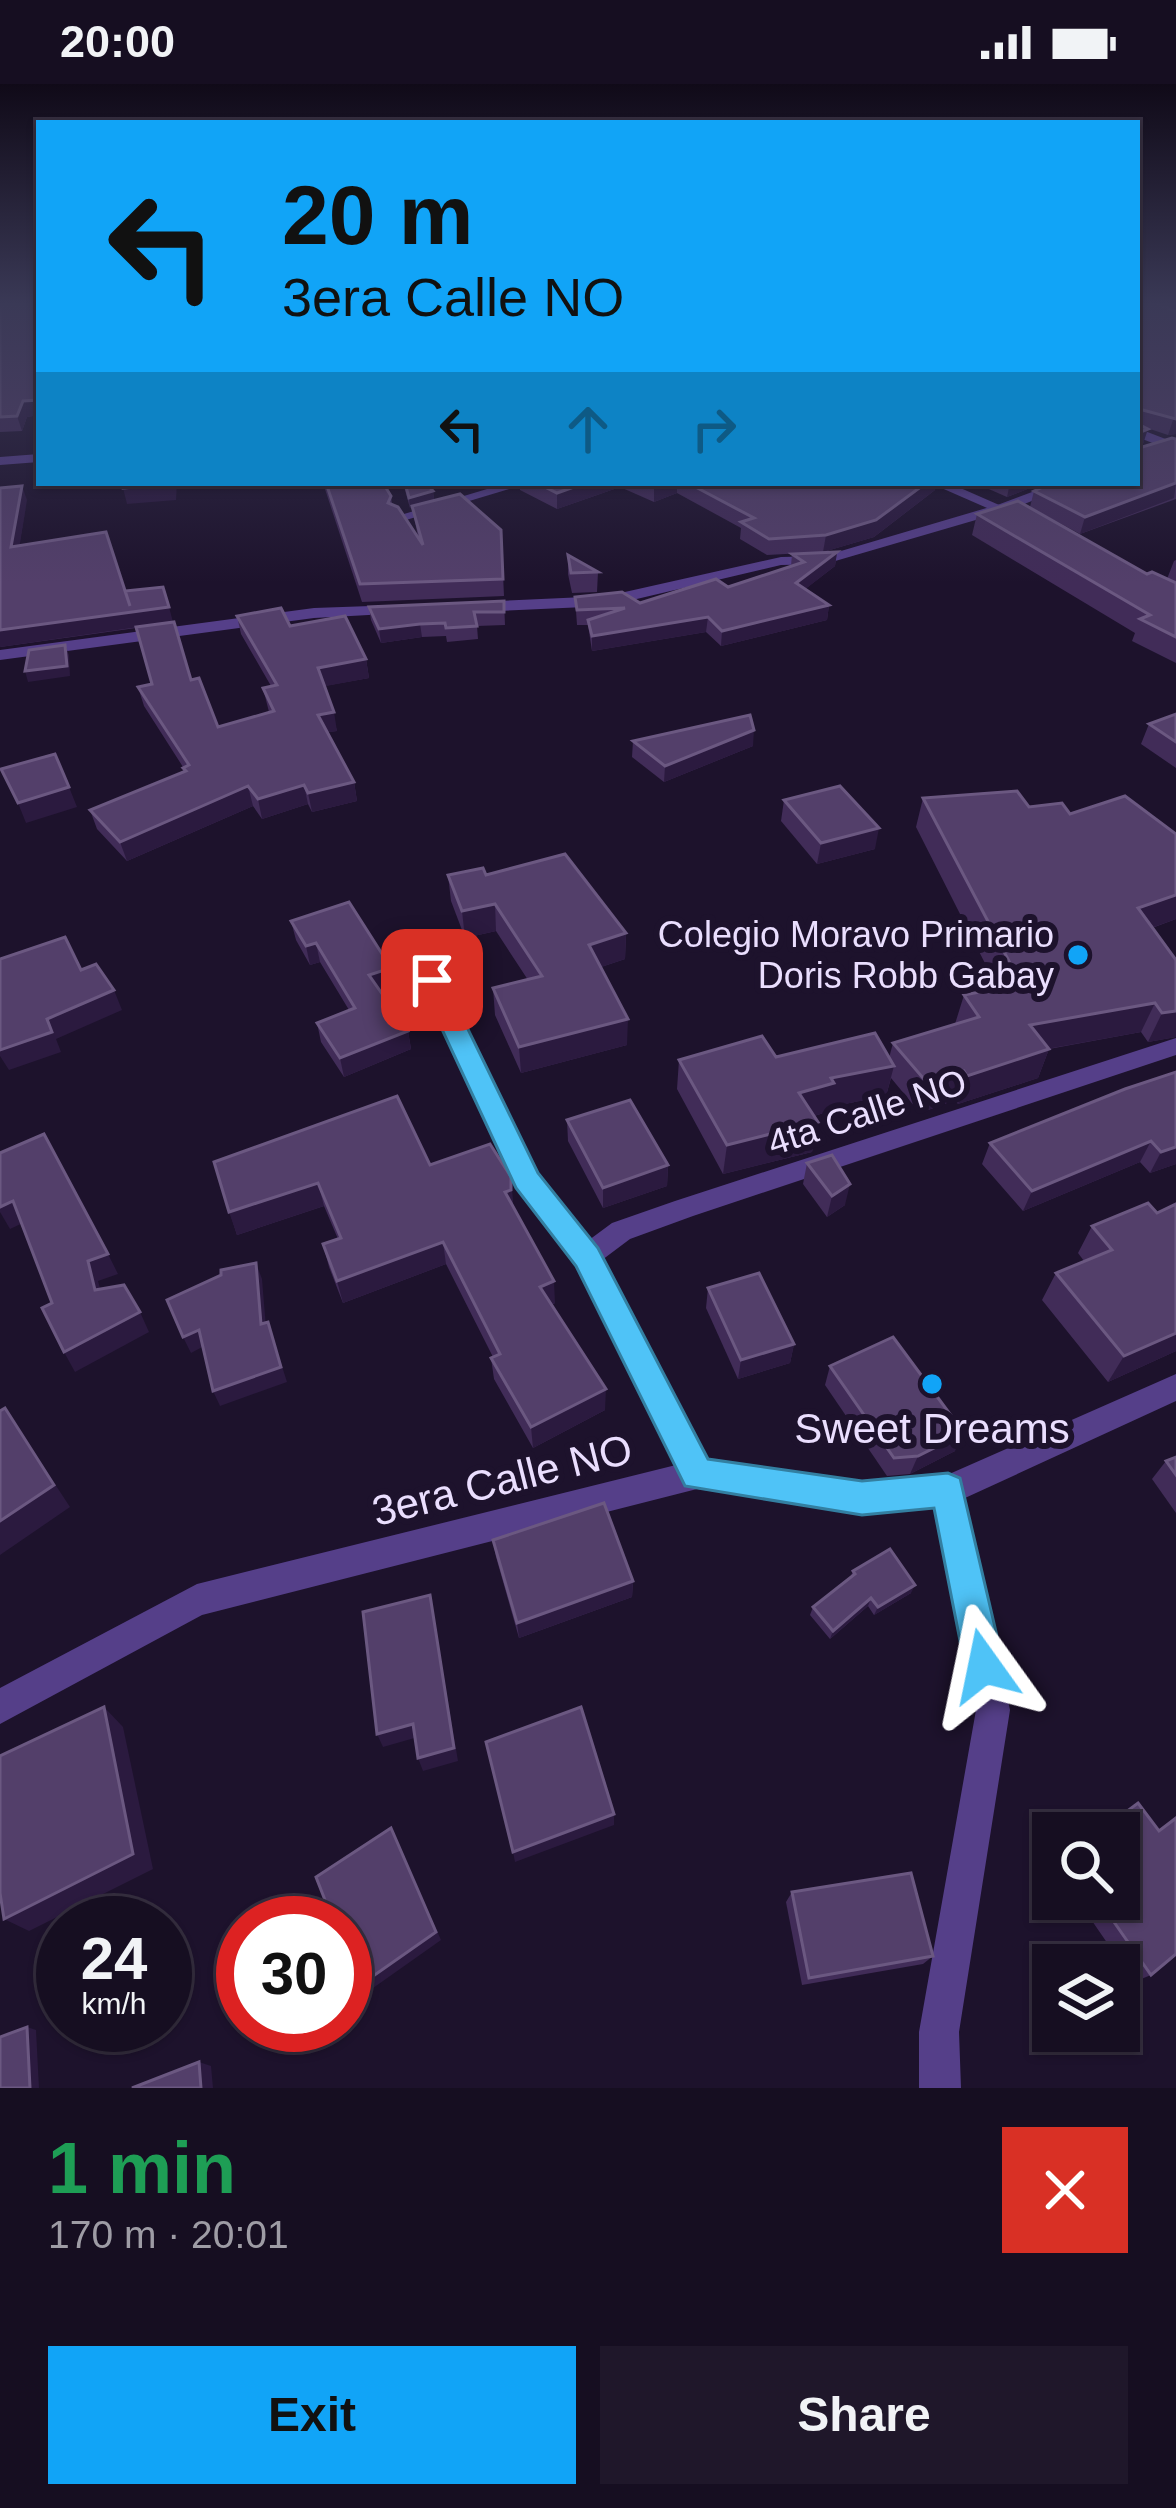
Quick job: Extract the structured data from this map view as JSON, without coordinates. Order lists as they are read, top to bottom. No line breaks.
{"streets":{"street":["4ta Calle NO","3era Calle NO"]},"places":["Colegio Moravo Primario Doris Robb Gabay","Sweet Dreams"],"page":{"status":"20:00","turn":["20 m","3era Calle NO"],"speed":"24 km/h","limit":"30","heading":["1 min","170 m · 20:01"],"buttons":["Exit","Share"]}}
